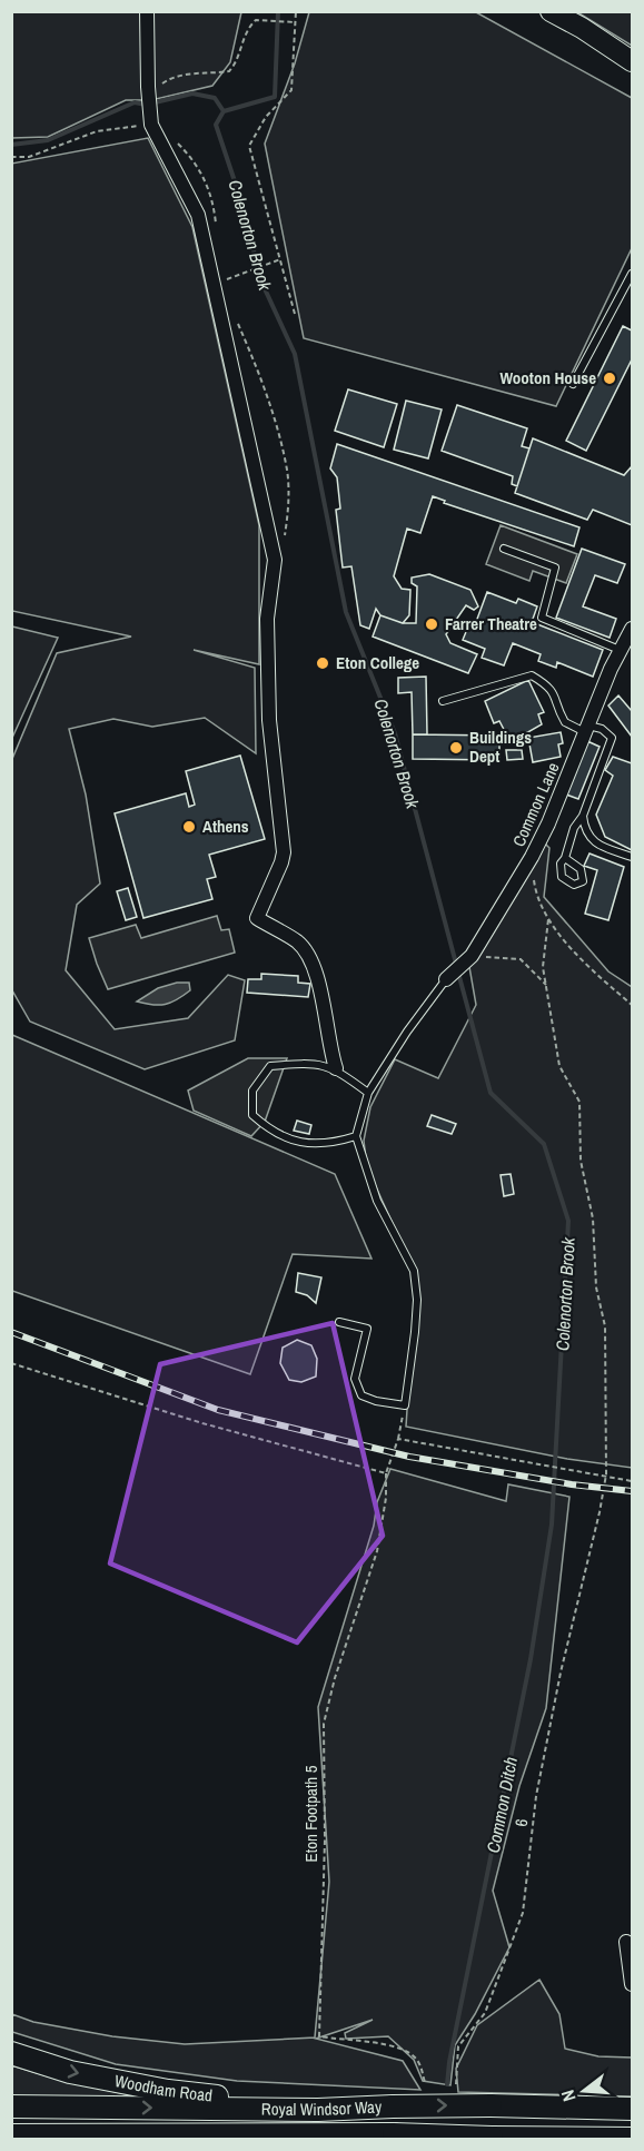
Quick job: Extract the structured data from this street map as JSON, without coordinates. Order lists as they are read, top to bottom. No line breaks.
{"streets":{"main road":["Woodham Road","Royal Windsor Way"],"street":["Common Lane"],"path":["Eton Footpath 5","6"]},"crossings":[["Woodham Road","Royal Windsor Way"]],"one_way":["Woodham Road"],"water":["Colenorton Brook","Common Ditch"],"places":["Wooton House","Farrer Theatre","Eton College","Buildings Dept","Athens"],"north":"left"}
